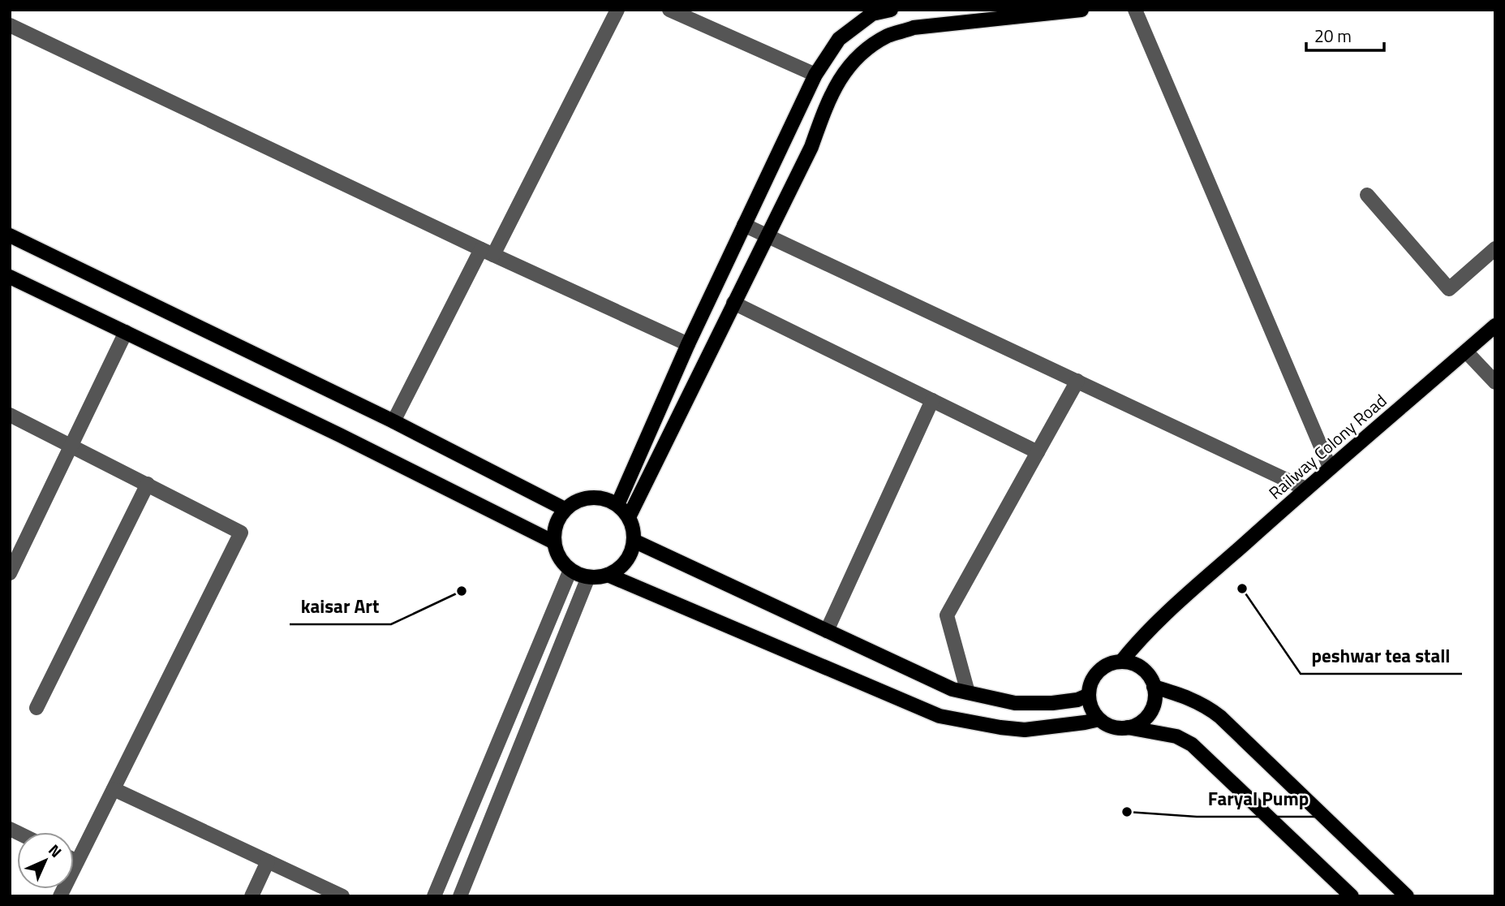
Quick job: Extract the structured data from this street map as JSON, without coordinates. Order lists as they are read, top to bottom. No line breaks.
{"streets":{"main road":["Railway Colony Road"]},"places":["peshwar tea stall","kaisar Art","Faryal Pump"],"scale_bar":"20 m","north":"top right"}
